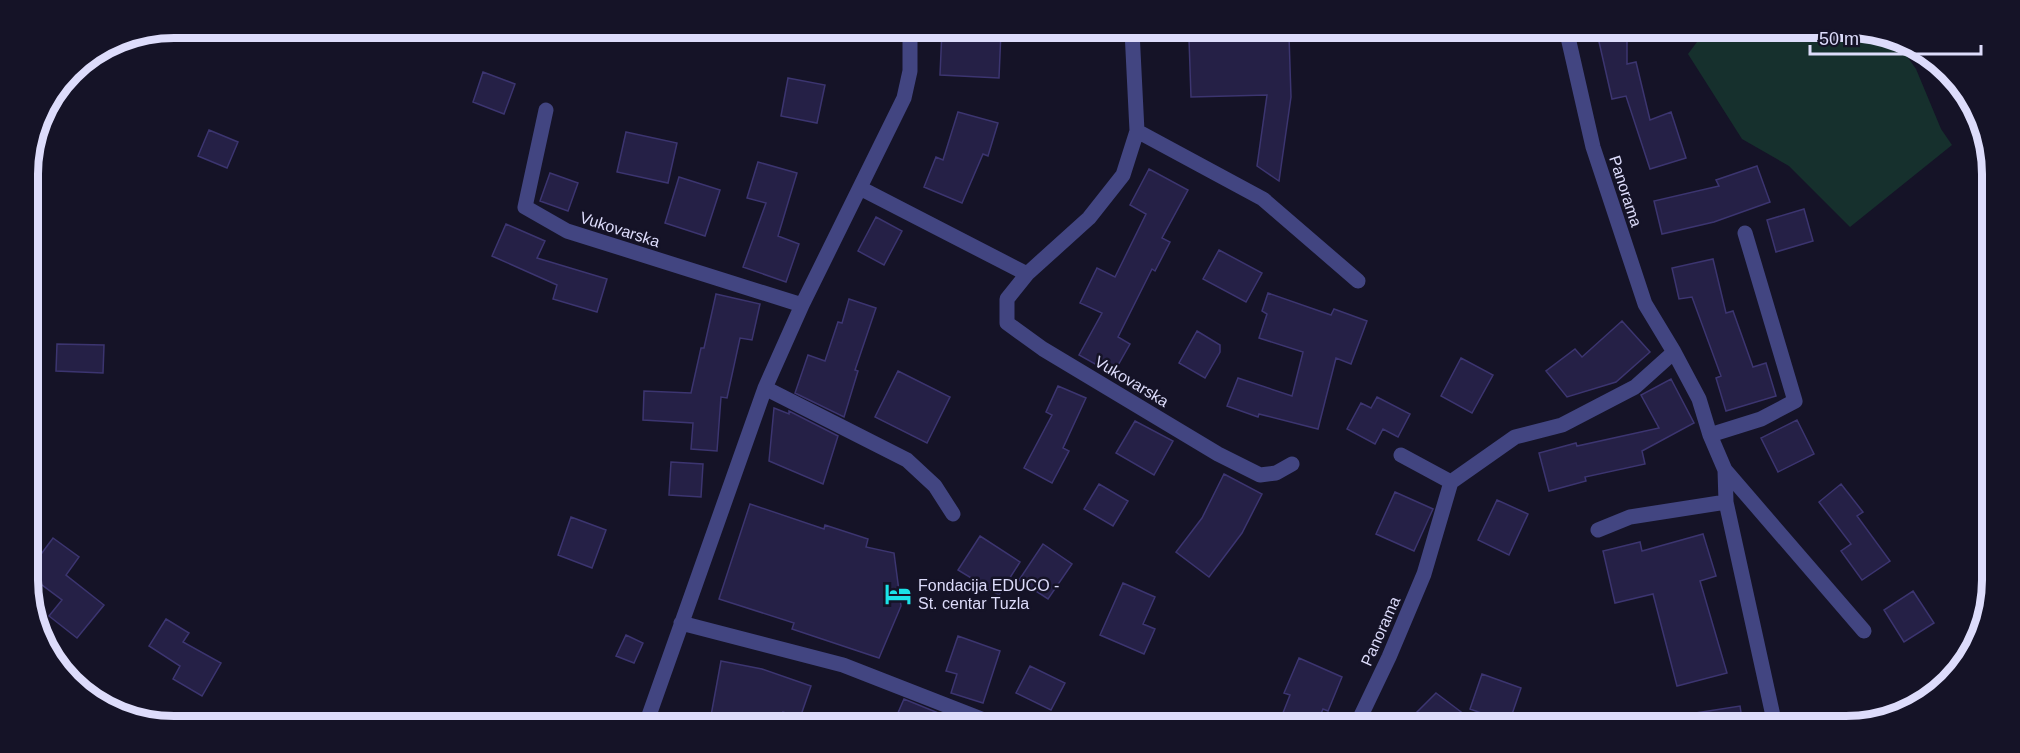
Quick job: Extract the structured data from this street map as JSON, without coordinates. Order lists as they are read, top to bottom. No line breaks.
{"streets":{"street":["Panorama","Vukovarska"]},"places":{"hotel":["Fondacija EDUCO - St. centar Tuzla"]},"scale_bar":"50 m"}
